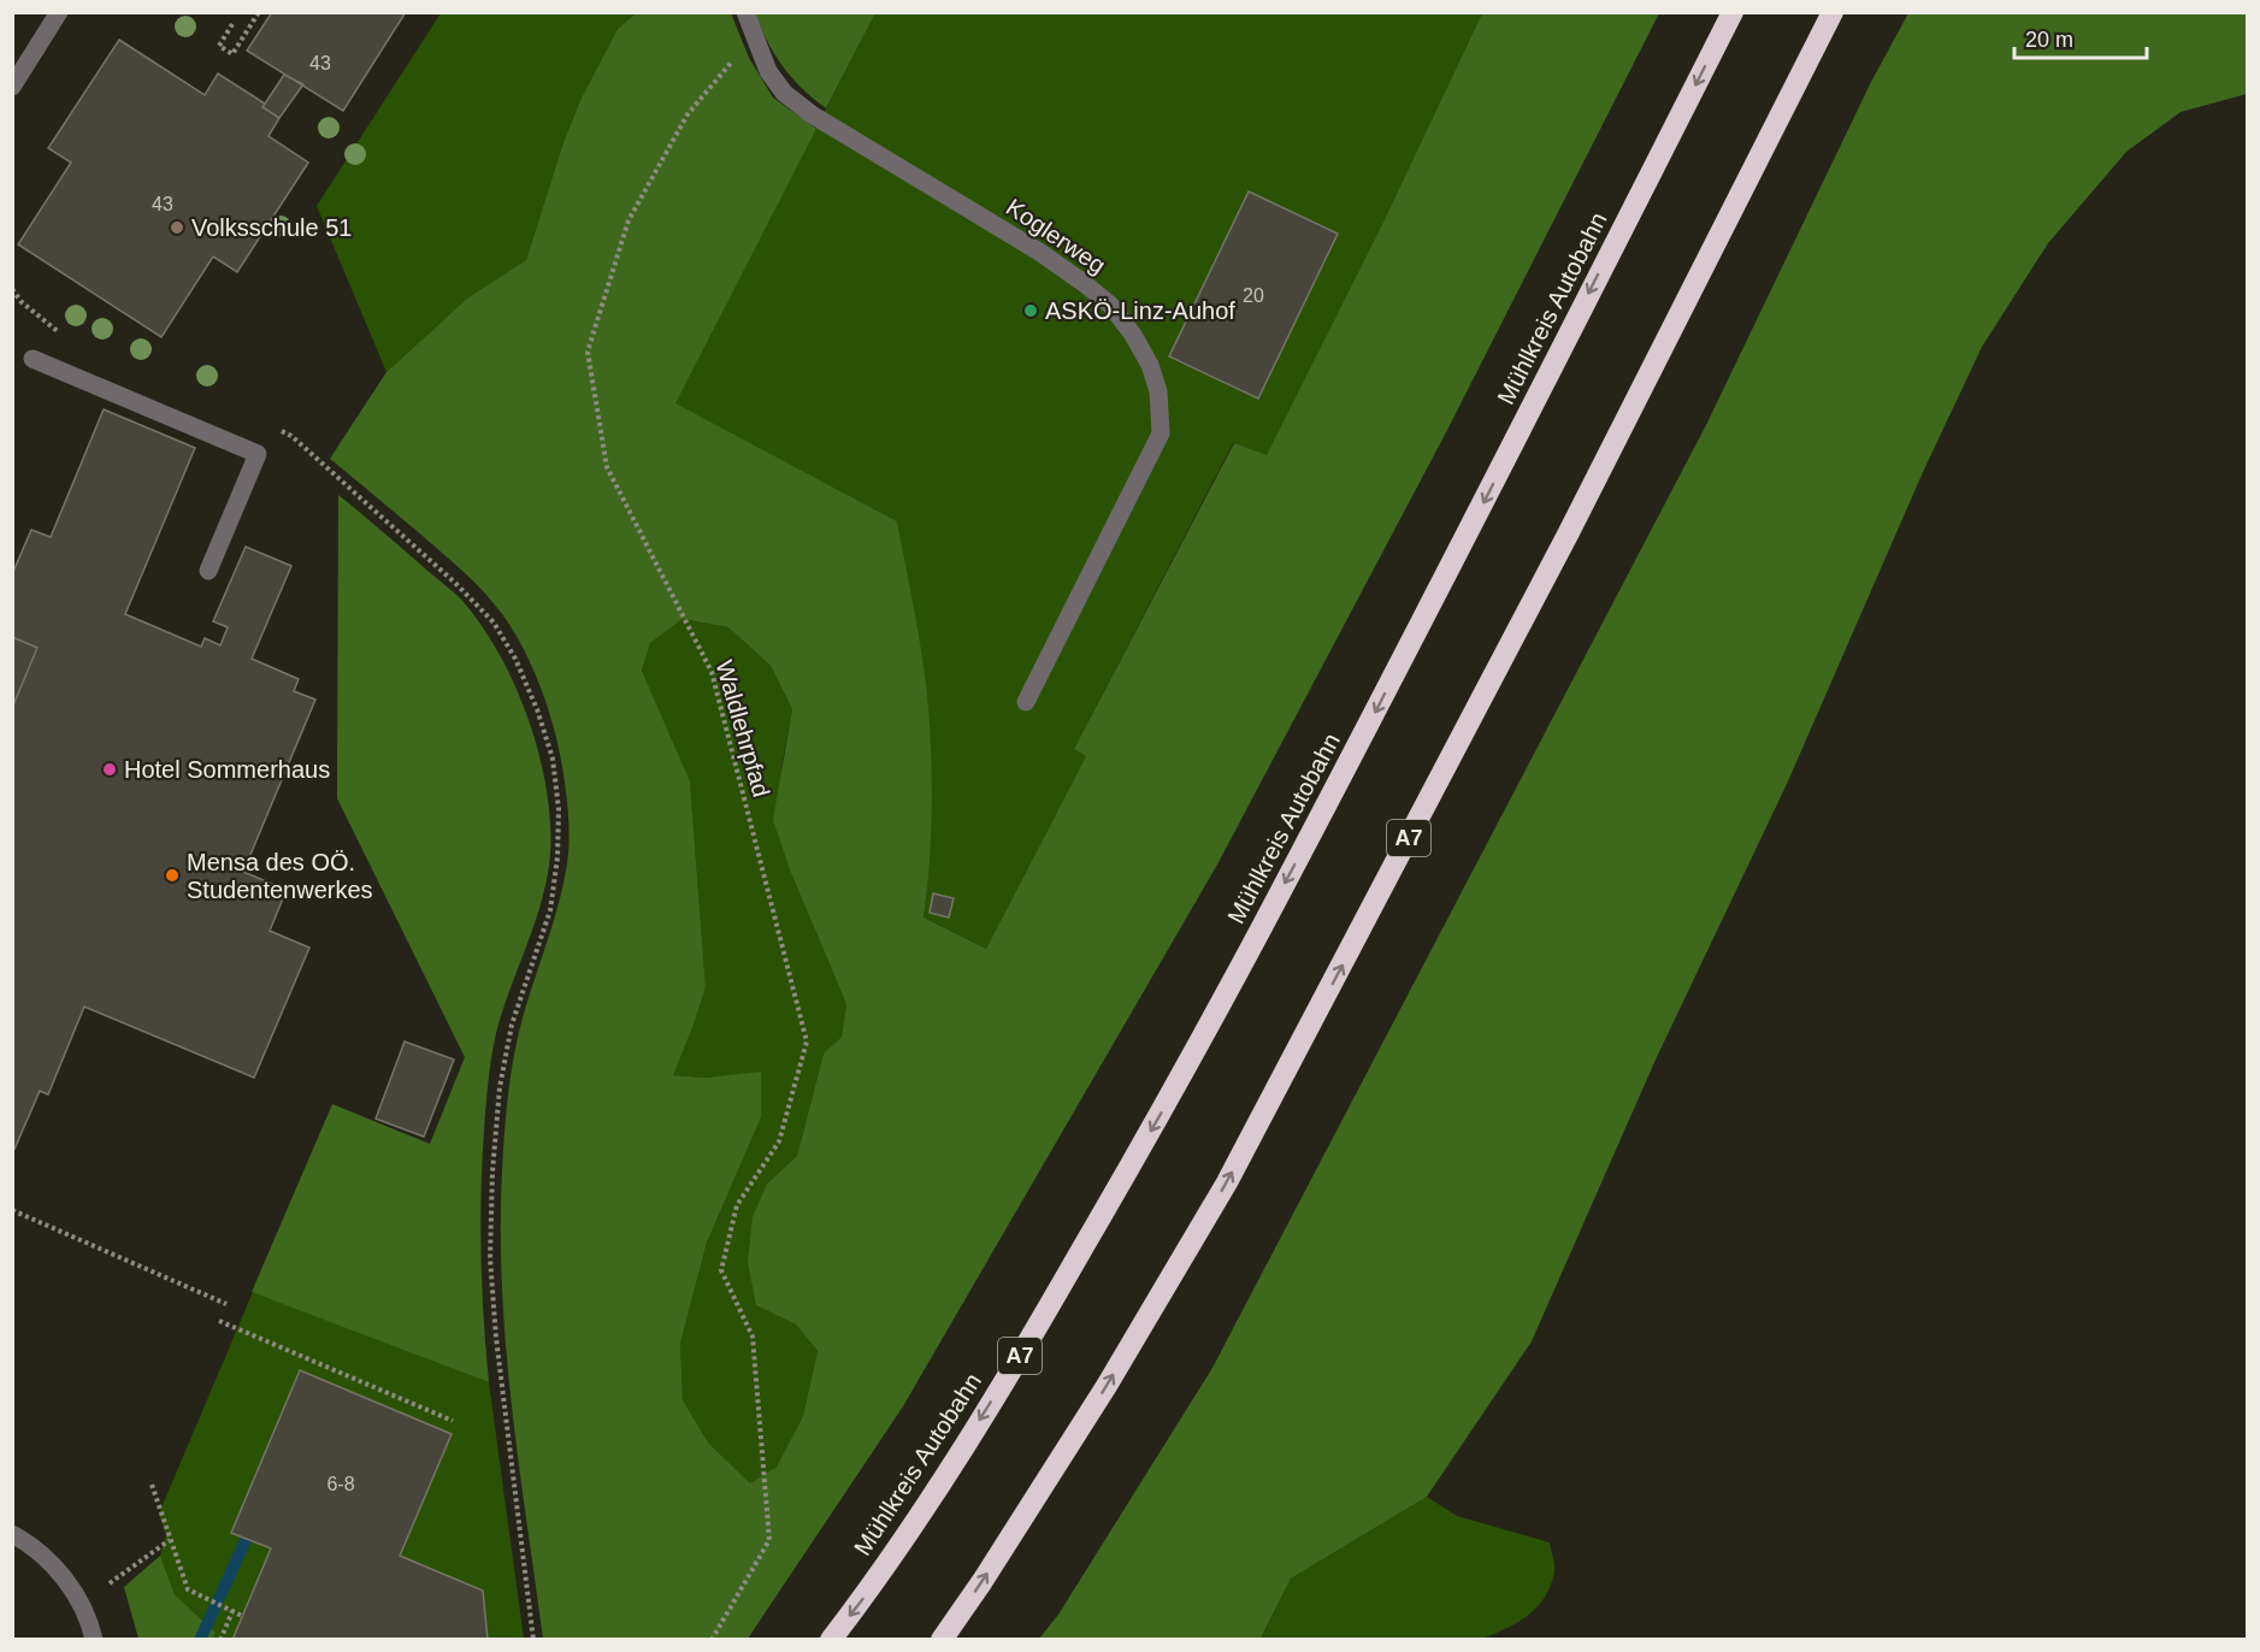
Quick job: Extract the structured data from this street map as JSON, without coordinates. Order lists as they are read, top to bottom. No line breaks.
{"streets":{"highway":["Mühlkreis Autobahn","A7"],"street":["Koglerweg"],"path":["Waldlehrpfad"]},"crossings":[["Koglerweg","Waldlehrpfad"]],"places":["Volksschule 51","ASKÖ-Linz-Auhof","Hotel Sommerhaus","Mensa des OÖ. Studentenwerkes"],"house_numbers":["43","43","20","6-8"],"scale_bar":"20 m"}
